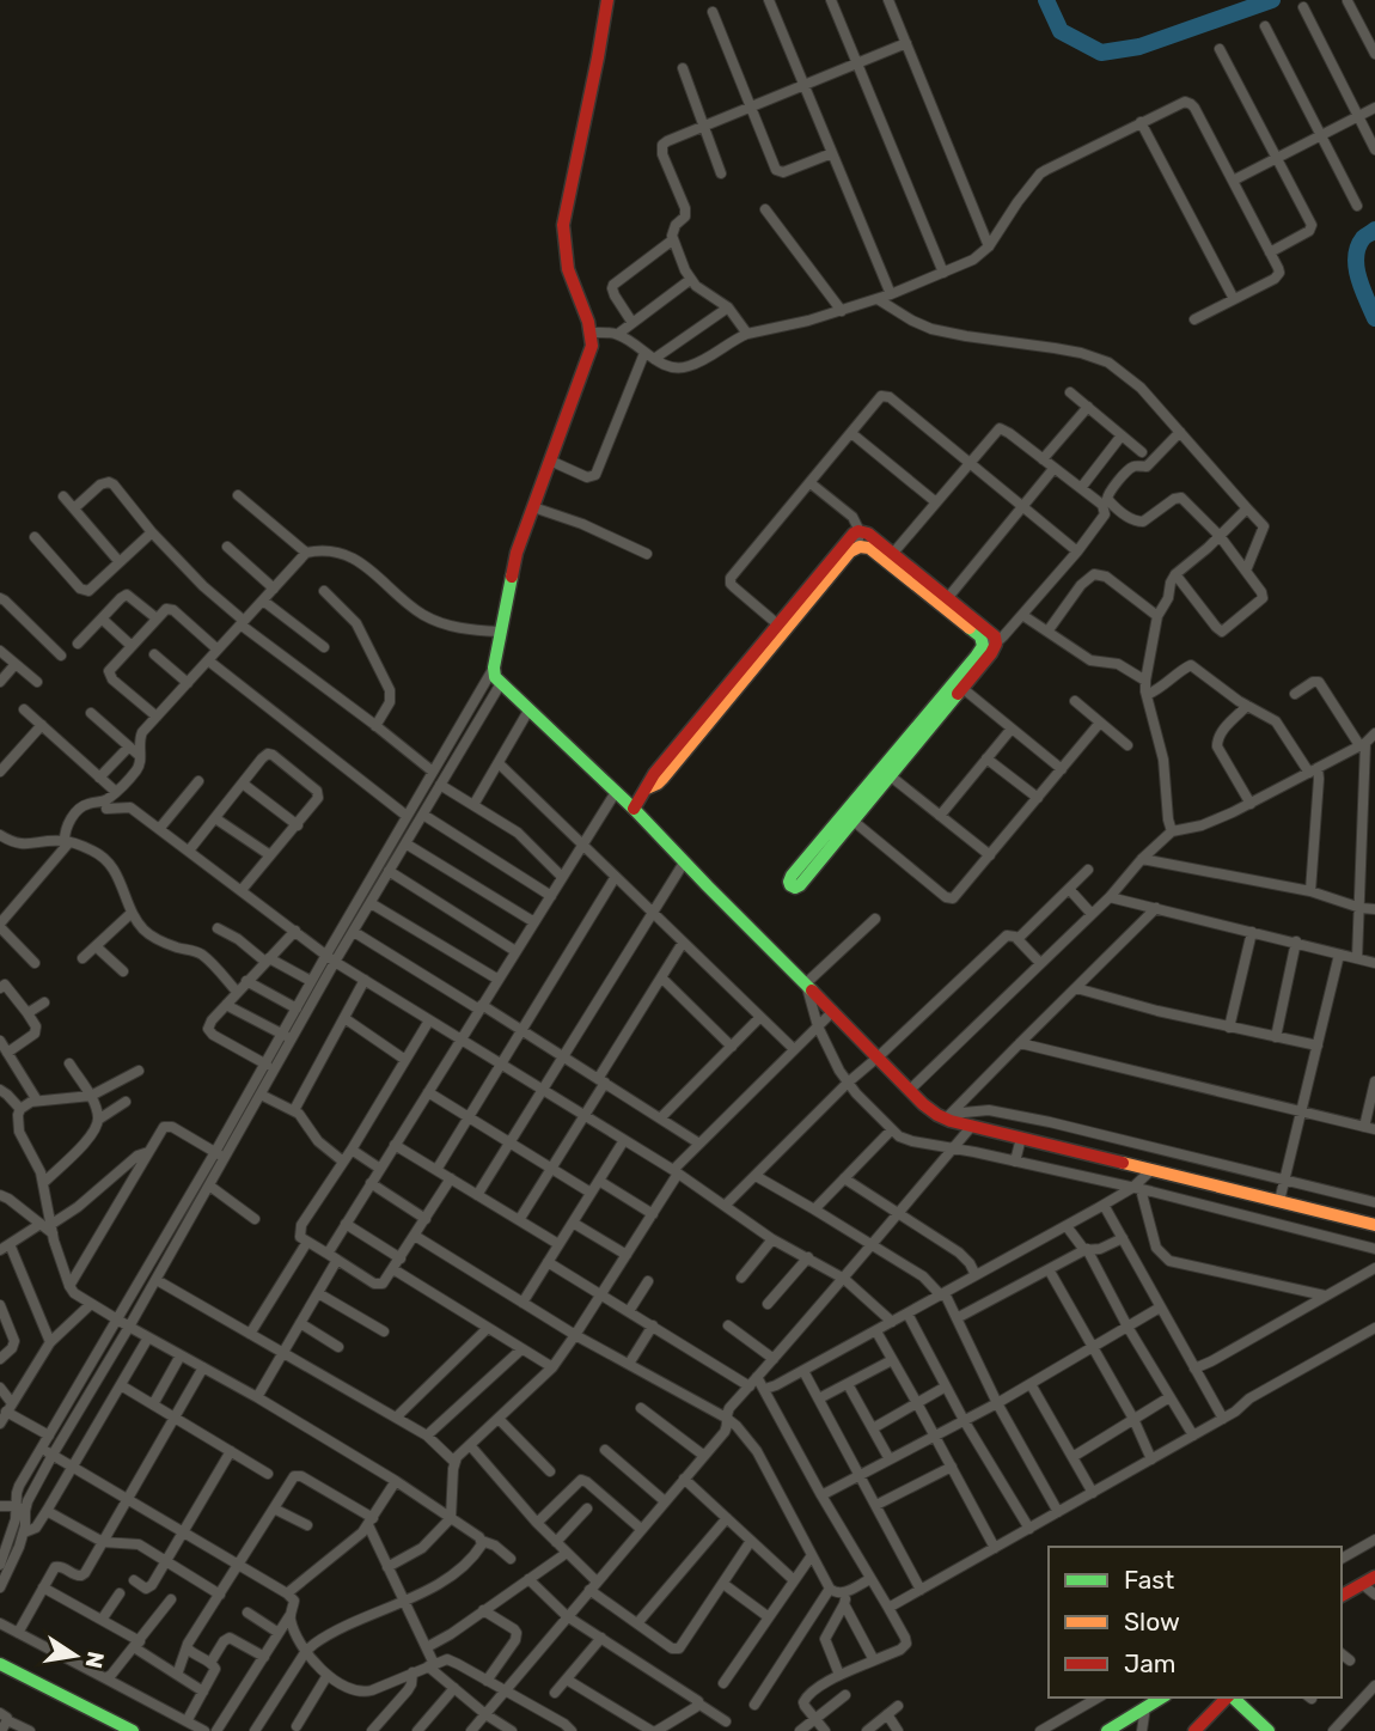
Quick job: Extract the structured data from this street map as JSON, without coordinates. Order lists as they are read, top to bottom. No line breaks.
{"legend":["Fast","Slow","Jam"],"north":"right"}
